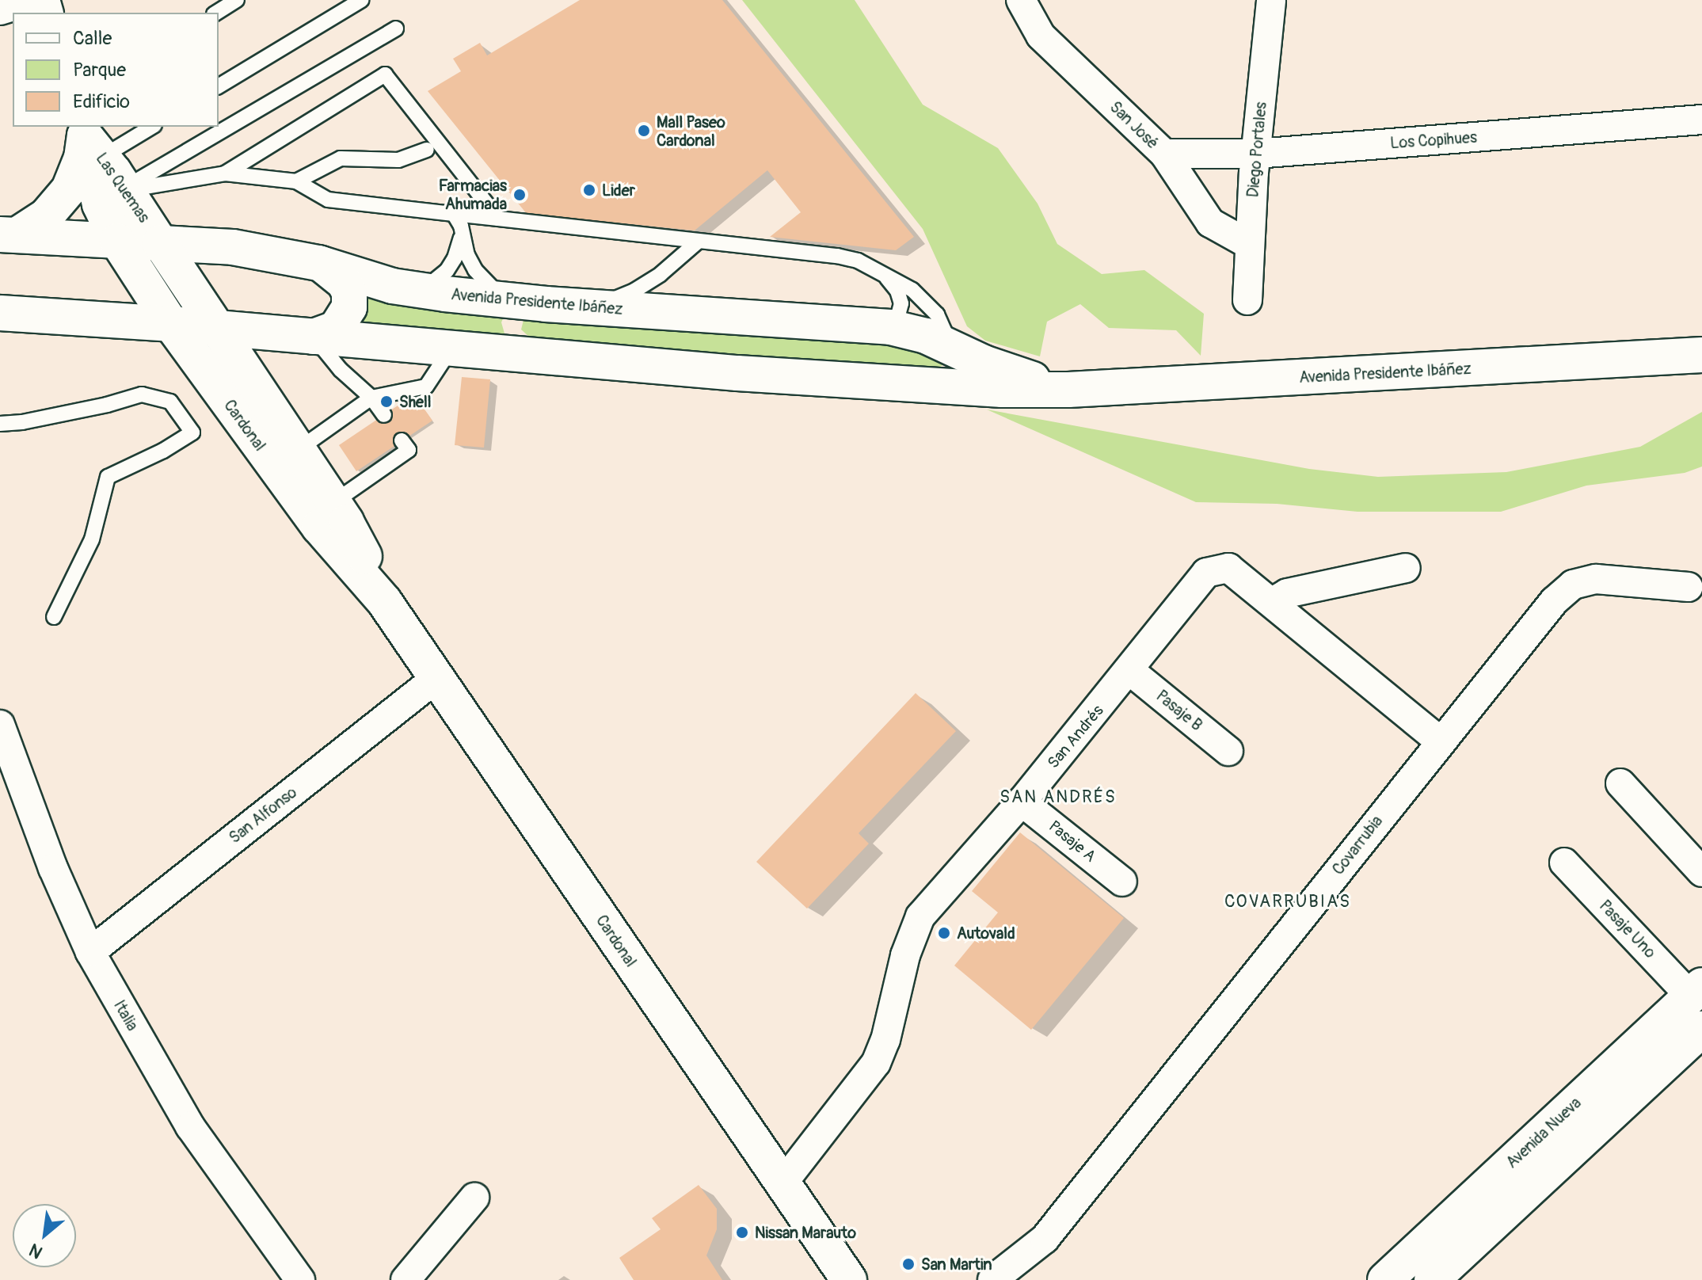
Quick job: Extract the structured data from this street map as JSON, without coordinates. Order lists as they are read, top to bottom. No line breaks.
{"streets":{"main road":["Las Quemas","Avenida Presidente Ibáñez","Cardonal","Avenida Nueva"],"street":["San José","Los Copihues","Diego Portales","Pasaje B","San Andrés","San Alfonso","Pasaje A","Covarrubia","Pasaje Uno","Italia"]},"crossings":[["San José","Los Copihues"],["San José","Diego Portales"],["Los Copihues","Diego Portales"],["Las Quemas","Avenida Presidente Ibáñez"],["Las Quemas","Cardonal"],["Avenida Presidente Ibáñez","Cardonal"],["Cardonal","San Andrés"],["Cardonal","San Alfonso"],["Pasaje B","San Andrés"],["San Andrés","Pasaje A"],["San Andrés","Covarrubia"],["San Alfonso","Italia"],["Pasaje Uno","Avenida Nueva"]],"districts":["SAN ANDRÉS","COVARRUBIAS"],"places":["Mall Paseo Cardonal","Lider","Farmacias Ahumada","Shell","Autovald","Nissan Marauto","San Martin"],"legend":["Calle","Parque","Edificio"],"north":"bottom left"}
